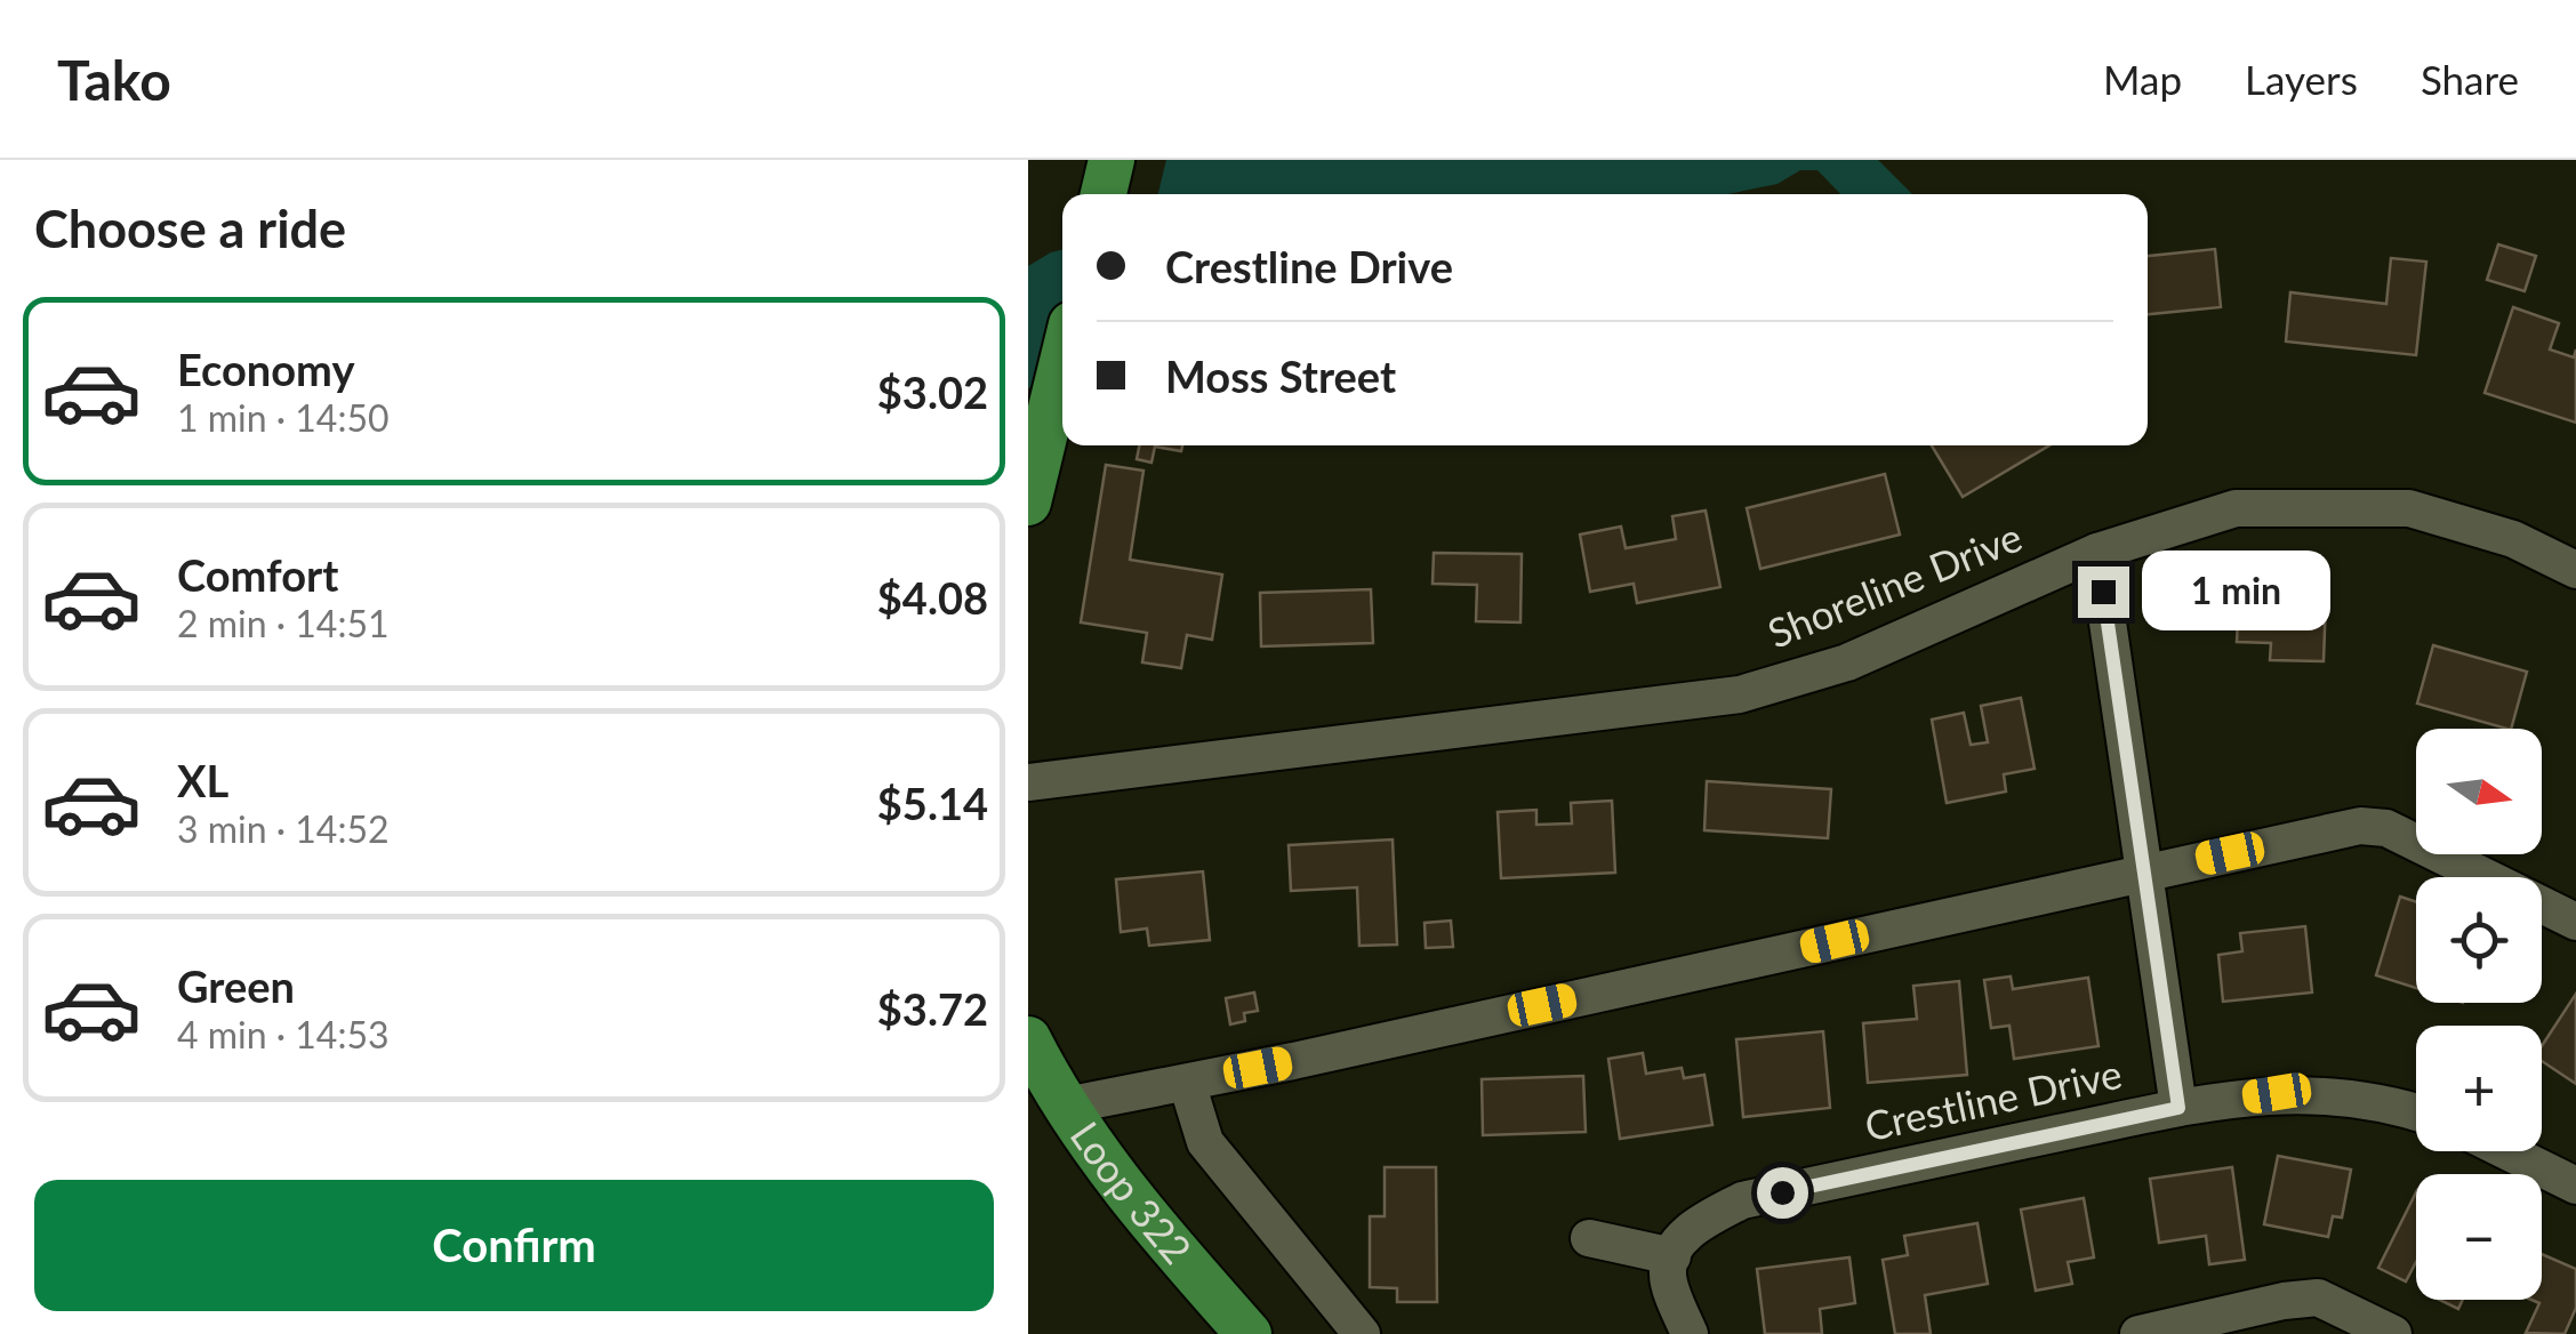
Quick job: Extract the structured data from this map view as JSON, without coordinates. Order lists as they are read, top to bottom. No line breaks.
{"streets":{"main road":["Loop 322"],"street":["Shoreline Drive","Crestline Drive"]},"north":"right","page":{"header":"Tako","nav":["Map","Layers","Share"],"heading":"Choose a ride","banner":["Crestline Drive","Moss Street"],"list":[{"name":"Economy","note":"1 min · 14:50","value":"$3.02"},{"name":"Comfort","note":"2 min · 14:51","value":"$4.08"},{"name":"XL","note":"3 min · 14:52","value":"$5.14"},{"name":"Green","note":"4 min · 14:53","value":"$3.72"}],"bubble":"1 min","map_buttons":["+","−"],"buttons":"Confirm"}}
